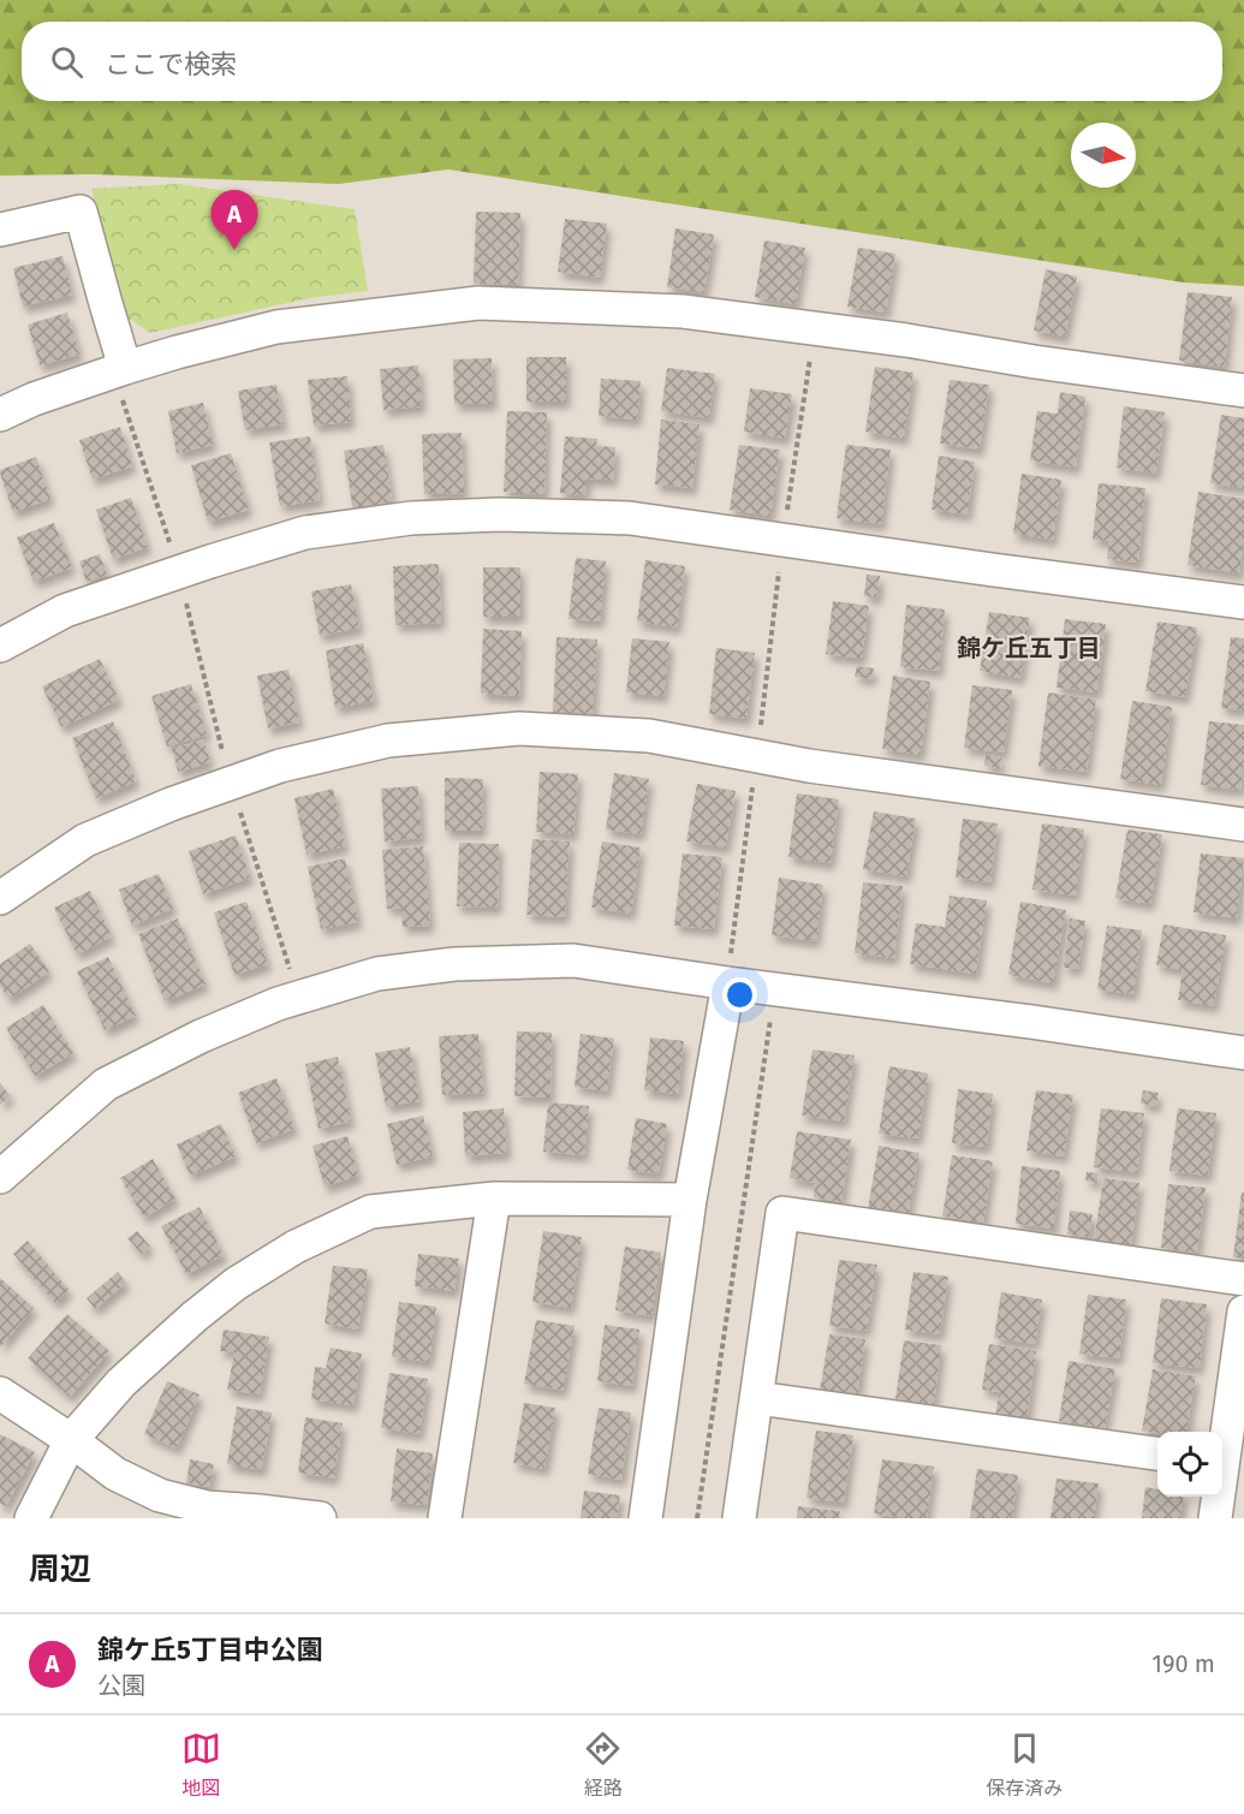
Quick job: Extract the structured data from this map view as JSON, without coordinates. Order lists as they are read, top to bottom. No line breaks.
{"districts":["錦ケ丘五丁目"],"north":"right","page":{"search":"ここで検索","pins":"A","heading":"周辺","list":[{"mark":"A","name":"錦ケ丘5丁目中公園","note":"公園","value":"190 m"}],"nav":["地図","経路","保存済み"]}}
